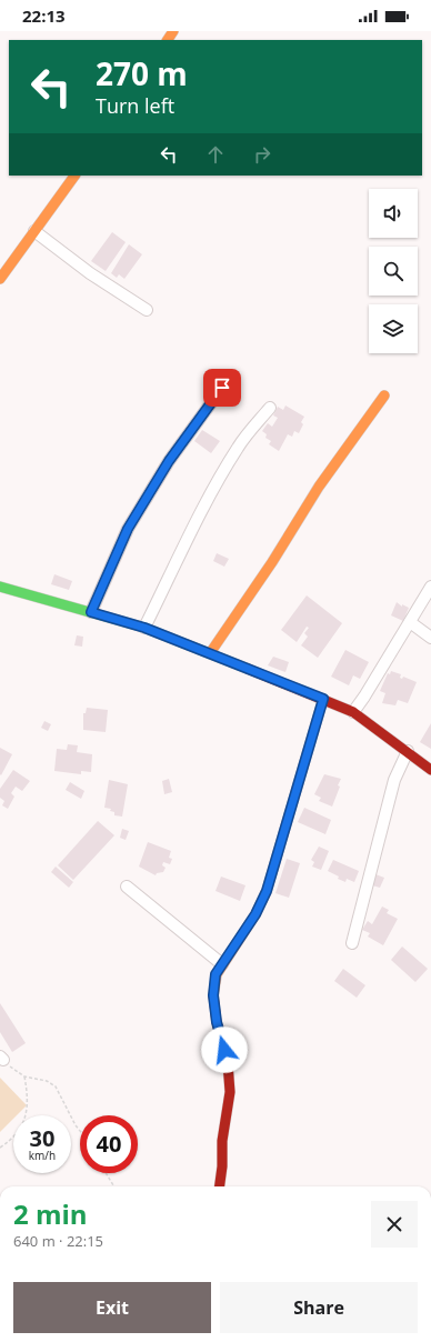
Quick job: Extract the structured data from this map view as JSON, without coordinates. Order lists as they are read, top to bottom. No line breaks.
{"page":{"status":"22:13","turn":["270 m","Turn left"],"speed":"30 km/h","limit":"40","heading":["2 min","640 m · 22:15"],"buttons":["Exit","Share"]}}
